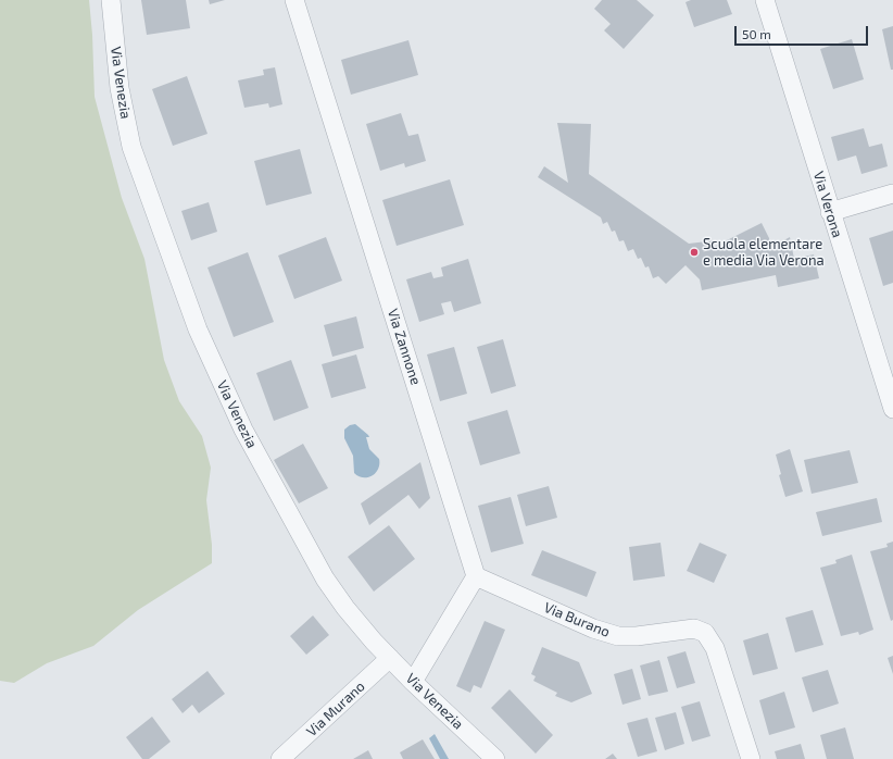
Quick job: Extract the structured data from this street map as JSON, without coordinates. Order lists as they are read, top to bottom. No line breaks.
{"streets":{"street":["Via Venezia","Via Verona","Via Zannone","Via Burano","Via Murano"]},"crossings":[["Via Venezia","Via Murano"],["Via Zannone","Via Burano"]],"places":["Scuola elementare e media Via Verona"],"scale_bar":"50 m"}
